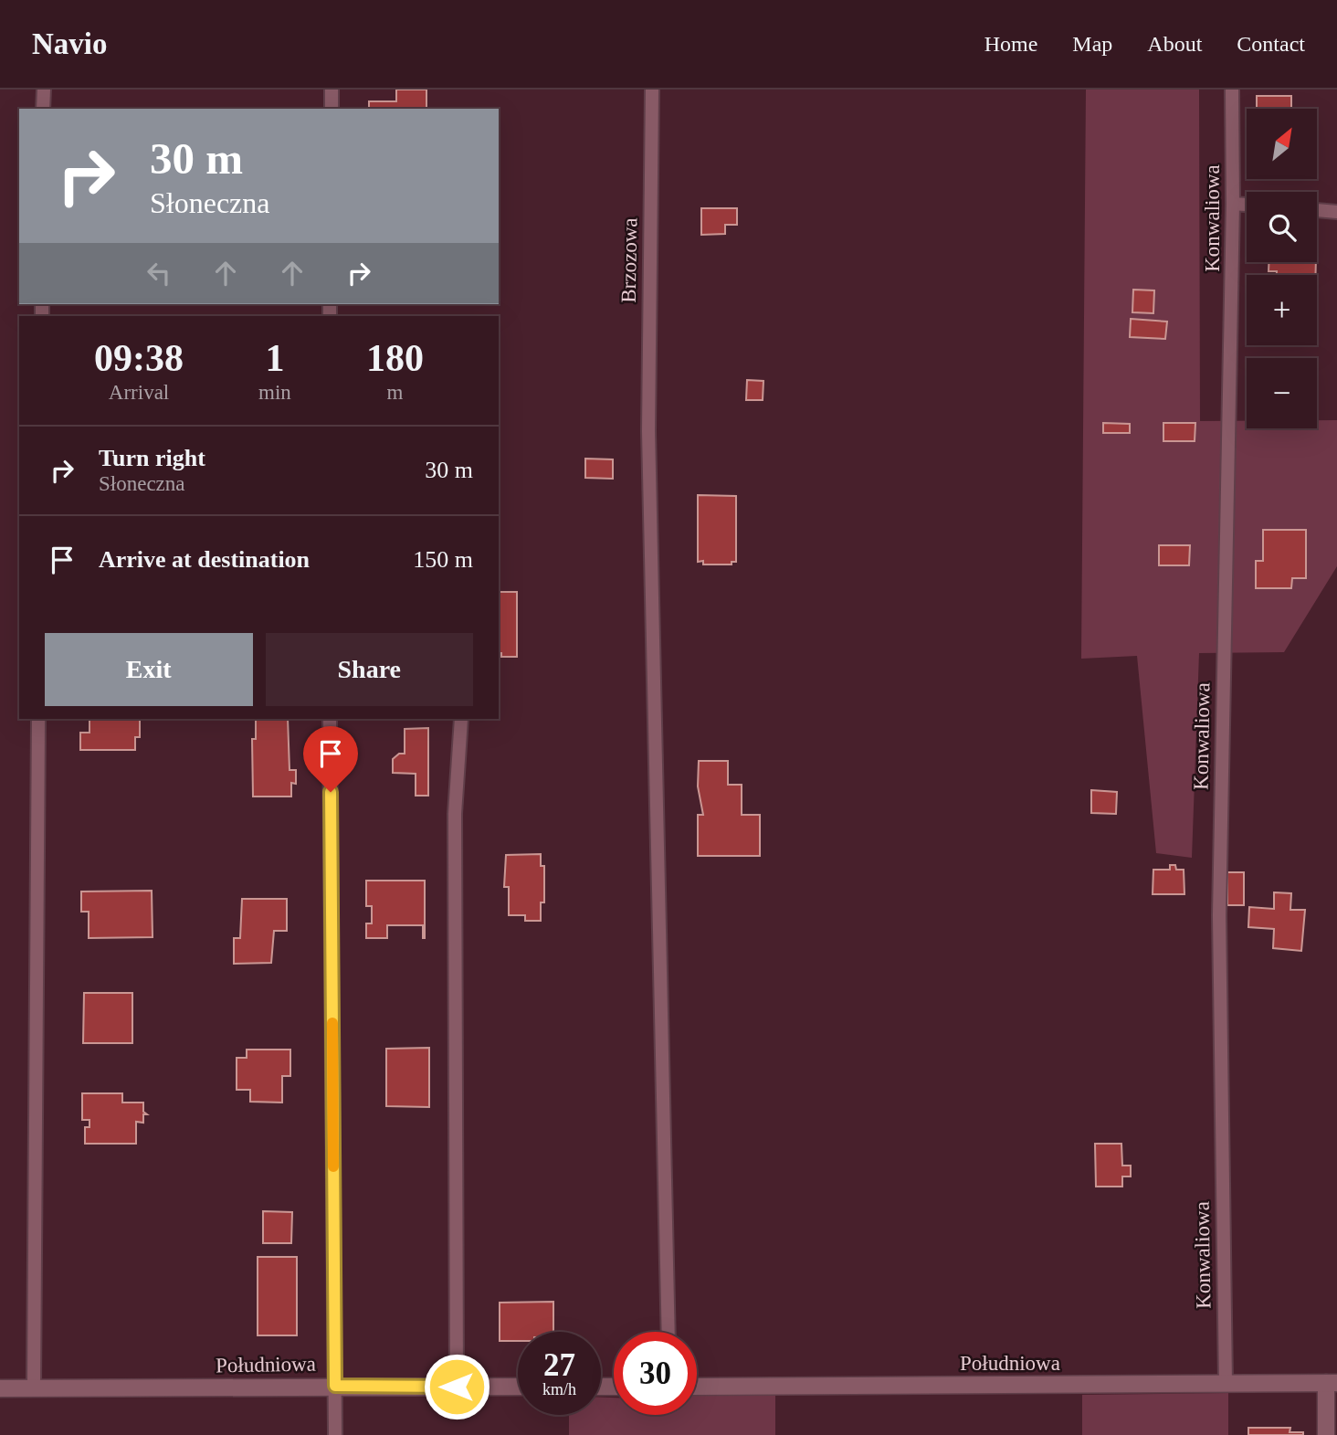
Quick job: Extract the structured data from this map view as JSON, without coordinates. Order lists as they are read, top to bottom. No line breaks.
{"streets":{"street":["Południowa"],"lane":["Konwaliowa","Brzozowa"]},"crossings":[["Konwaliowa","Południowa"]],"north":"top right","page":{"header":"Navio","nav":["Home","Map","About","Contact"],"map_buttons":["+","−"],"turn":["30 m","Słoneczna"],"eta":["09:38","Arrival","1","min","180","m"],"list":[{"name":"Turn right","note":"Słoneczna","value":"30 m"},{"name":"Arrive at destination","value":"150 m"}],"buttons":["Exit","Share"],"speed":"27 km/h","limit":"30"}}
